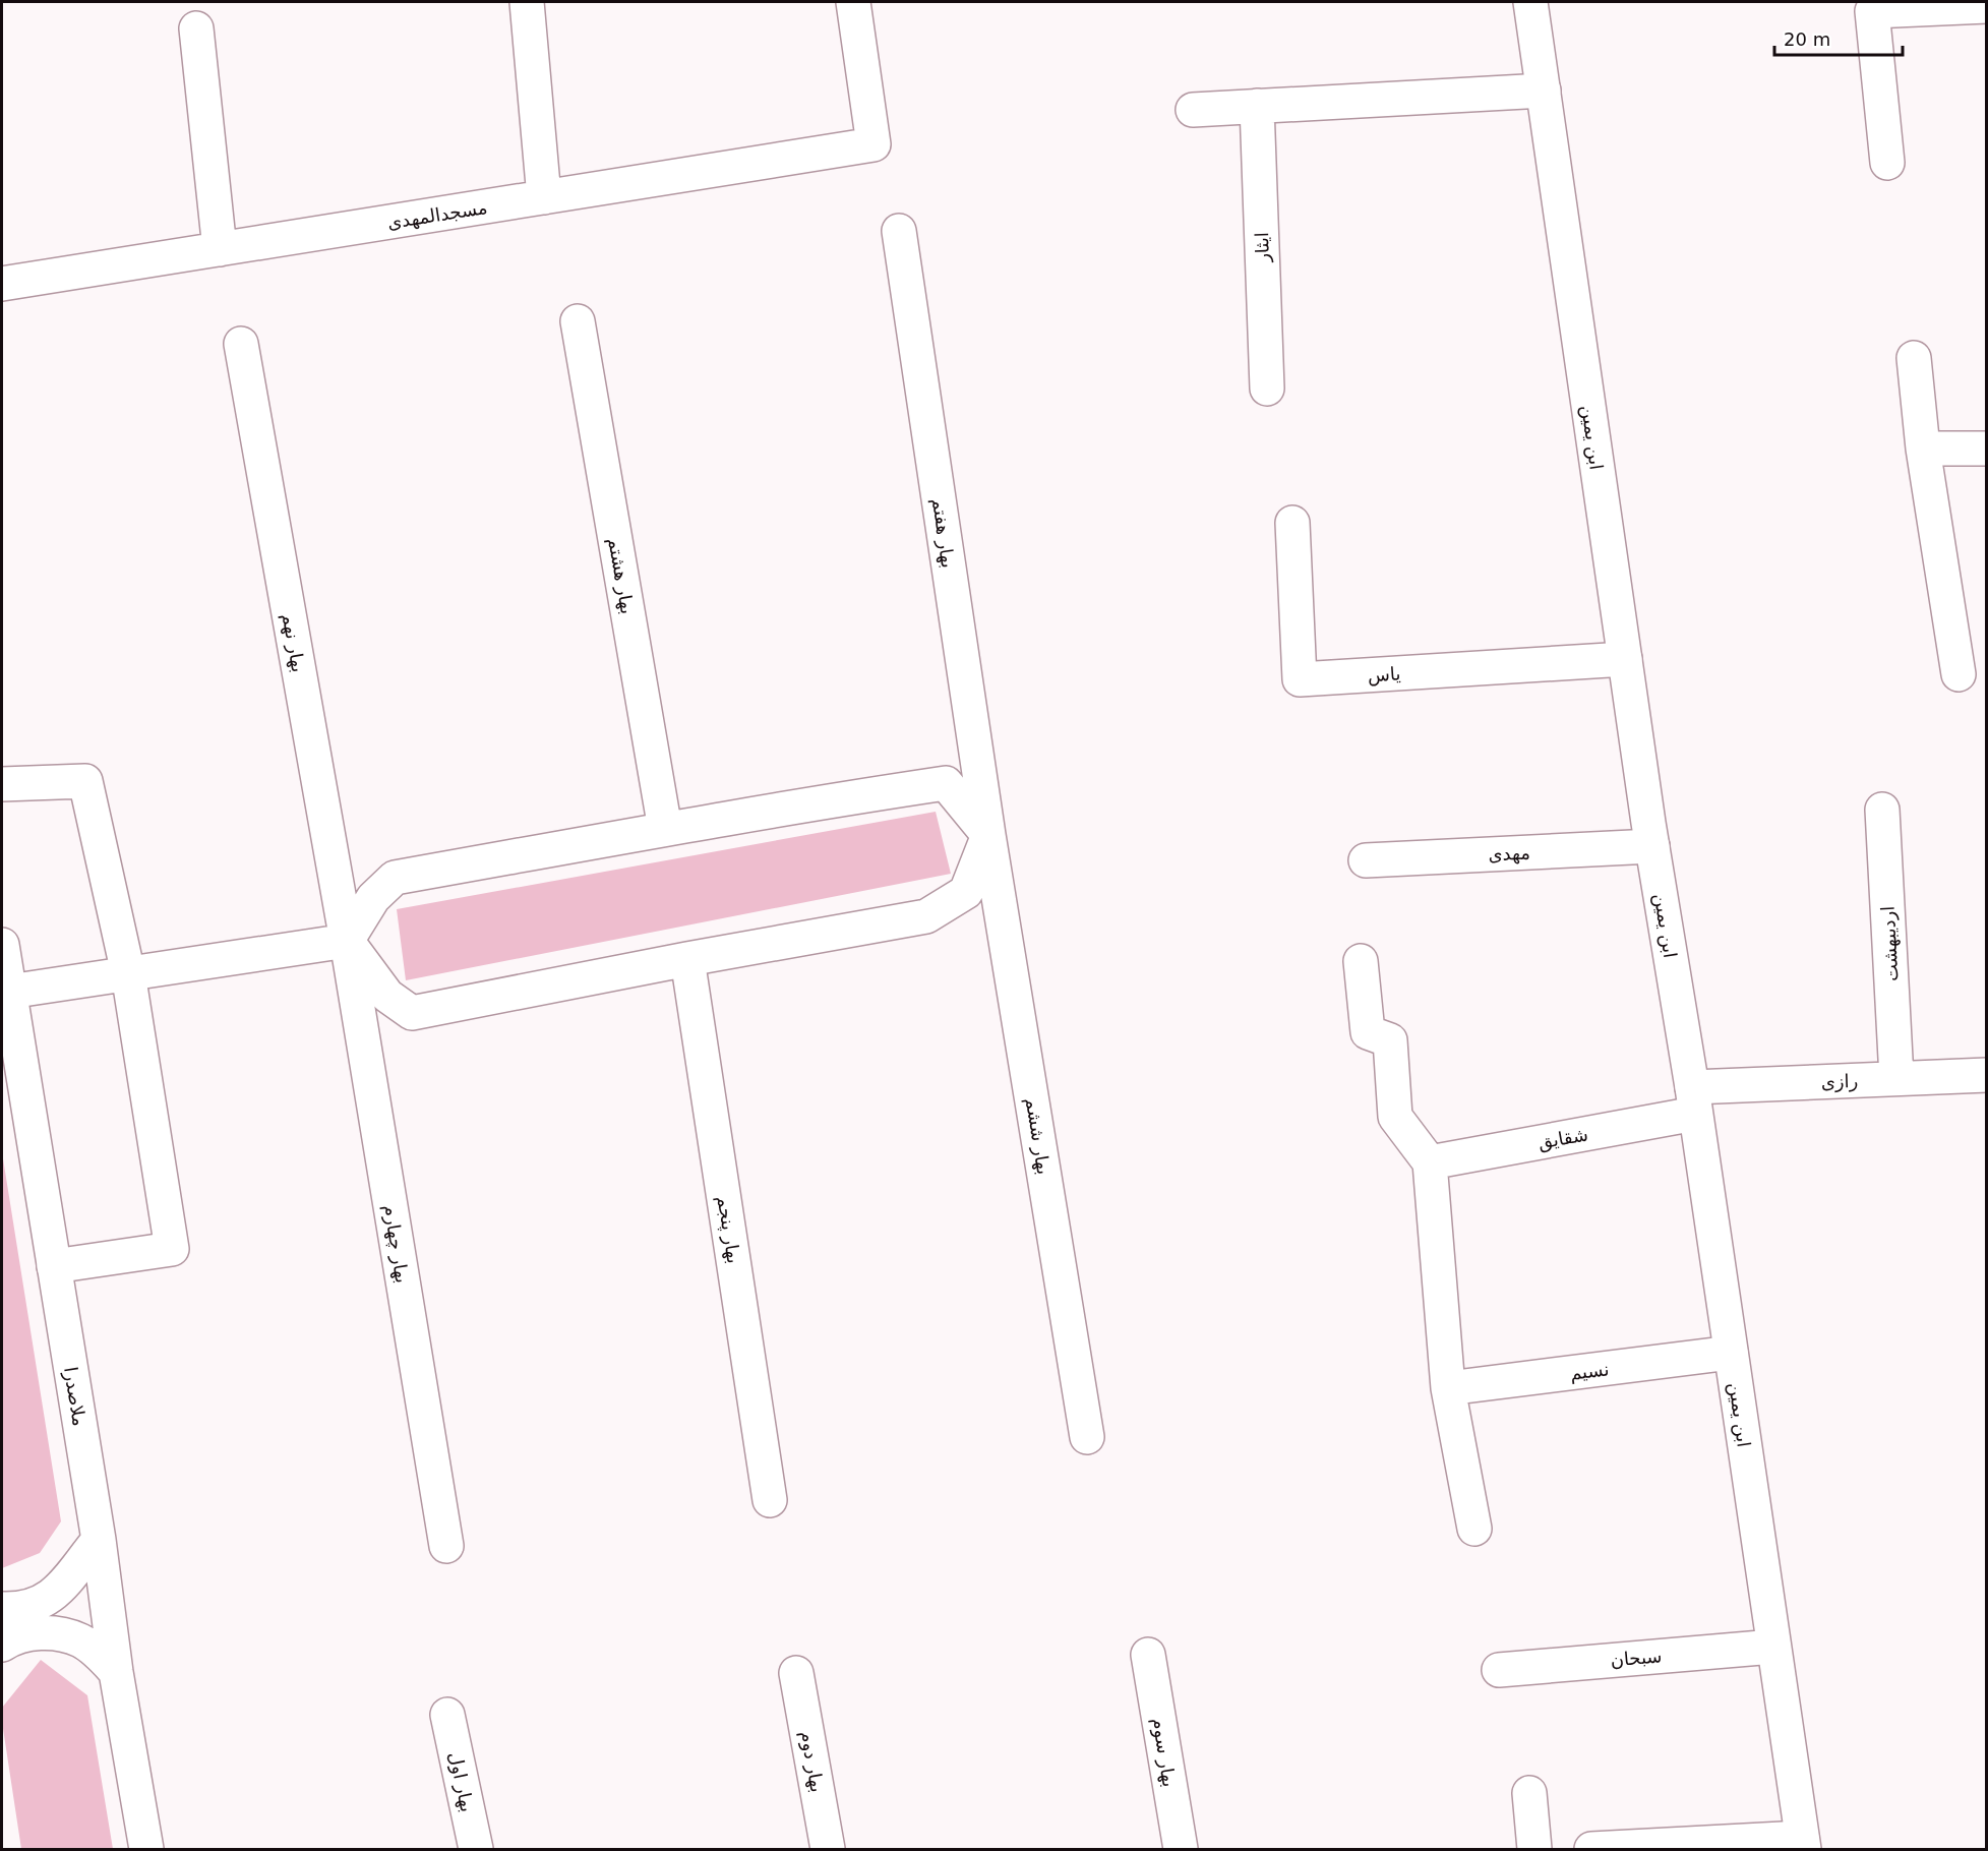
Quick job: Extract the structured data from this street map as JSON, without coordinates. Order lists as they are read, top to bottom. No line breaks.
{"streets":{"street":["مسجدالمهدی","ایثار","ابن یمین","بهار هفتم","بهار هشتم","بهار نهم","یاس","مهدی","اردیبهشت","رازی","بهار ششم","شقایق","بهار پنجم","بهار چهارم","نسیم","ملاصدرا","سبحان","بهار سوم","بهار دوم","بهار اول"]},"crossings":[["ابن یمین","یاس"],["ابن یمین","مهدی"],["ابن یمین","رازی"],["ابن یمین","شقایق"],["ابن یمین","نسیم"],["ابن یمین","سبحان"],["بهار هفتم","بهار ششم"],["بهار نهم","بهار چهارم"],["اردیبهشت","رازی"],["رازی","شقایق"]],"scale_bar":"20 m"}
